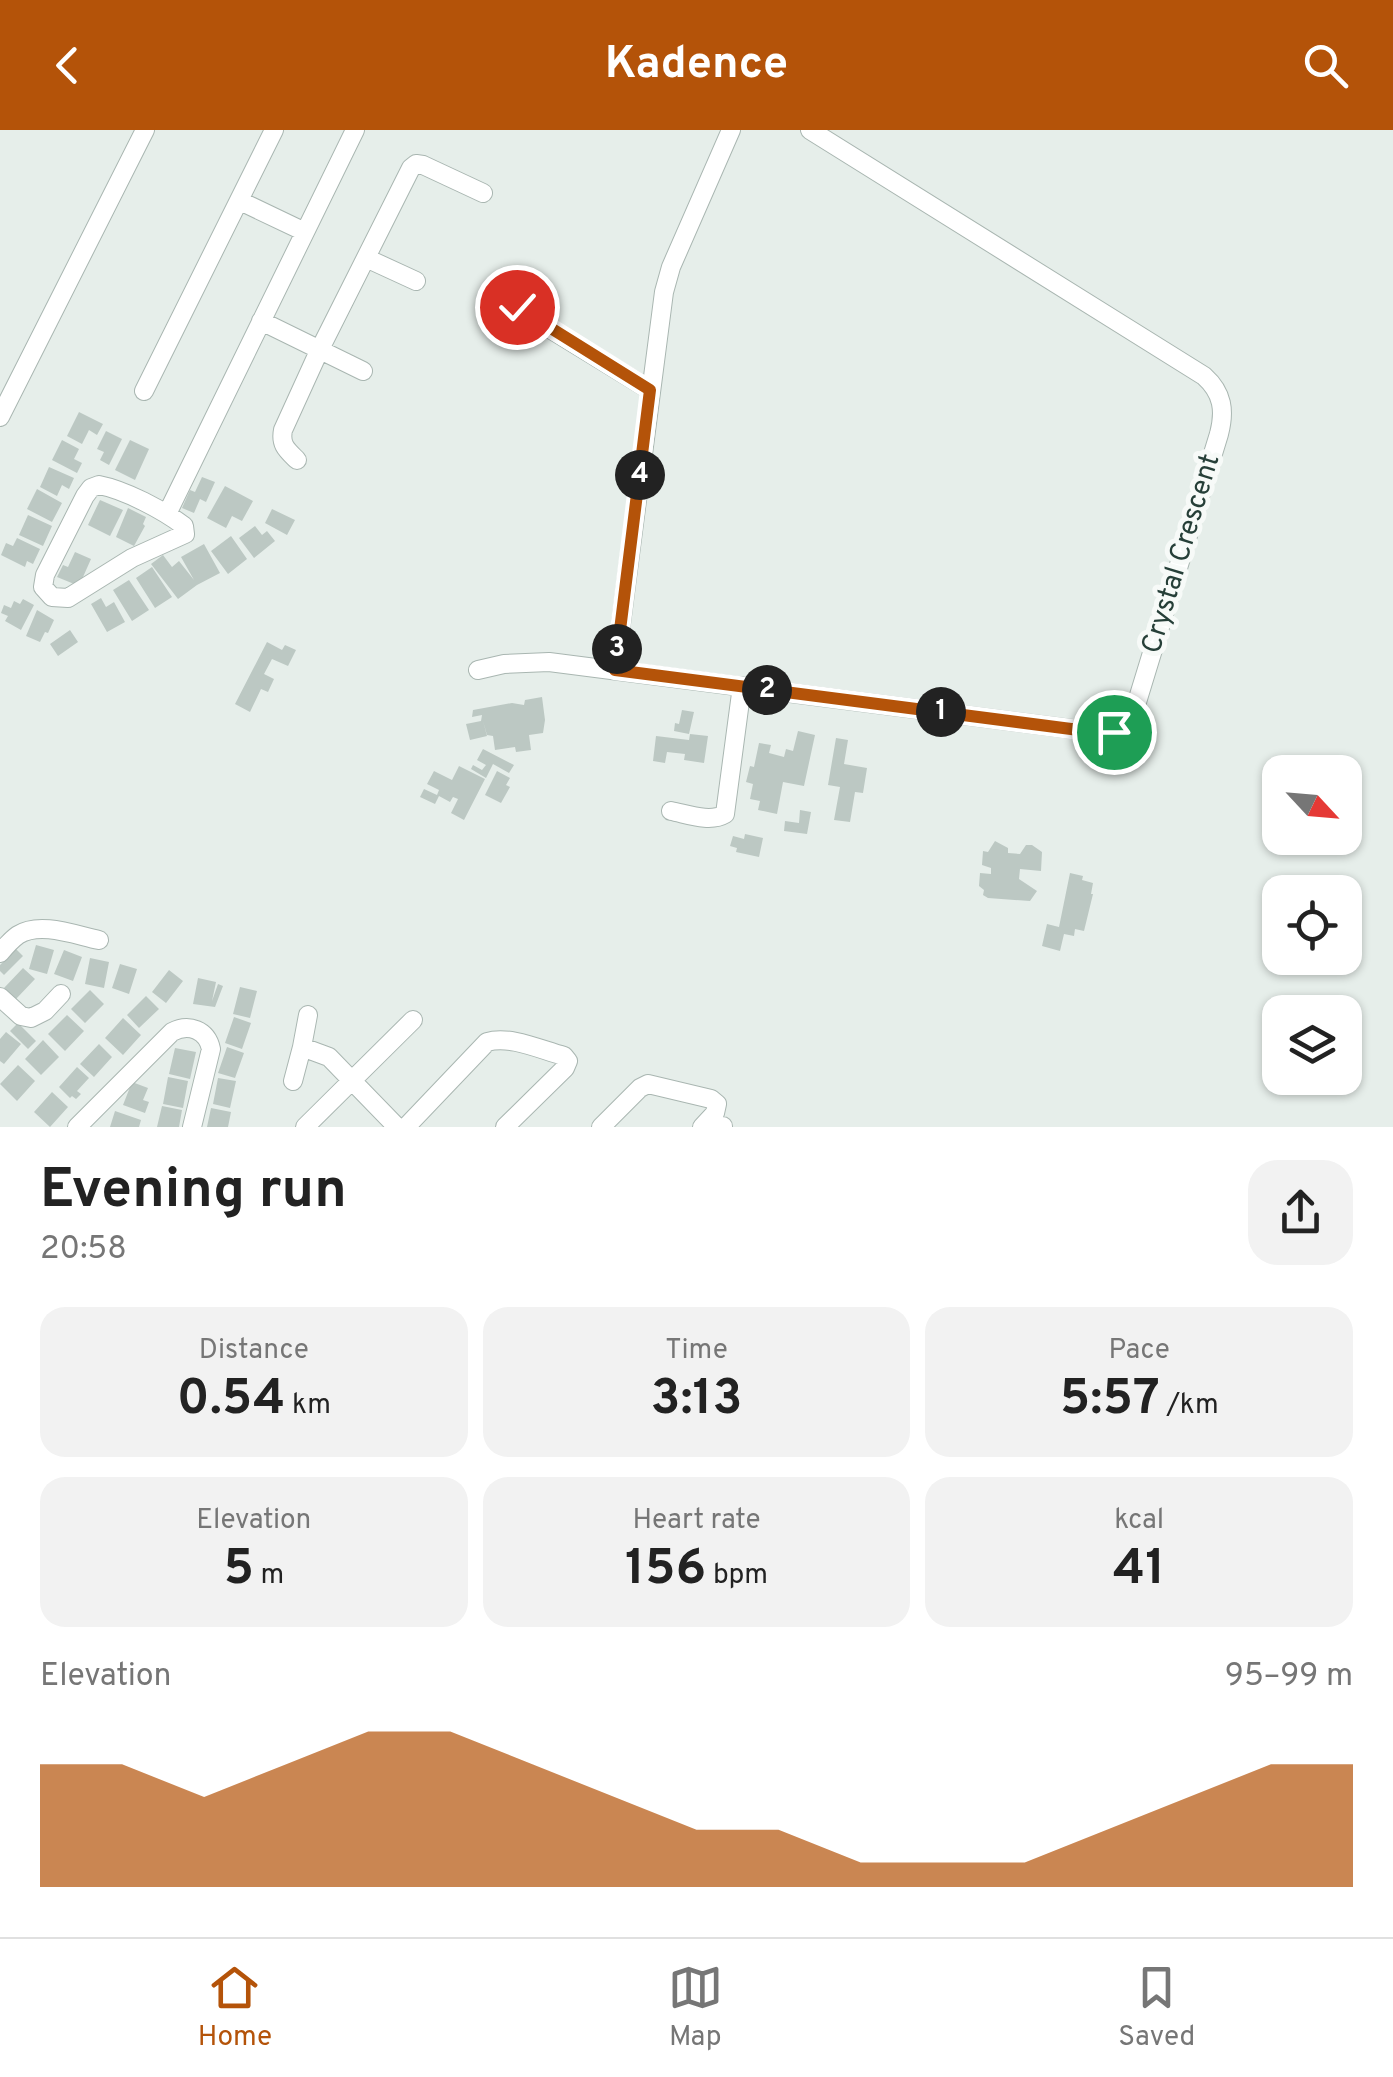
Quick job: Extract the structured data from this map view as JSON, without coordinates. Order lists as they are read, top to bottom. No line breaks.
{"streets":{"street":["Crystal Crescent"]},"north":"bottom right","page":{"header":"Kadence","pins":["4","3","2","1"],"heading":["Evening run","20:58"],"stats":[["Distance","0.54 km"],["Time","3:13"],["Pace","5:57 /km"],["Elevation","5 m"],["Heart rate","156 bpm"],["kcal","41"]],"chart":["Elevation","95–99 m"],"tabs":["Home","Map","Saved"]}}
